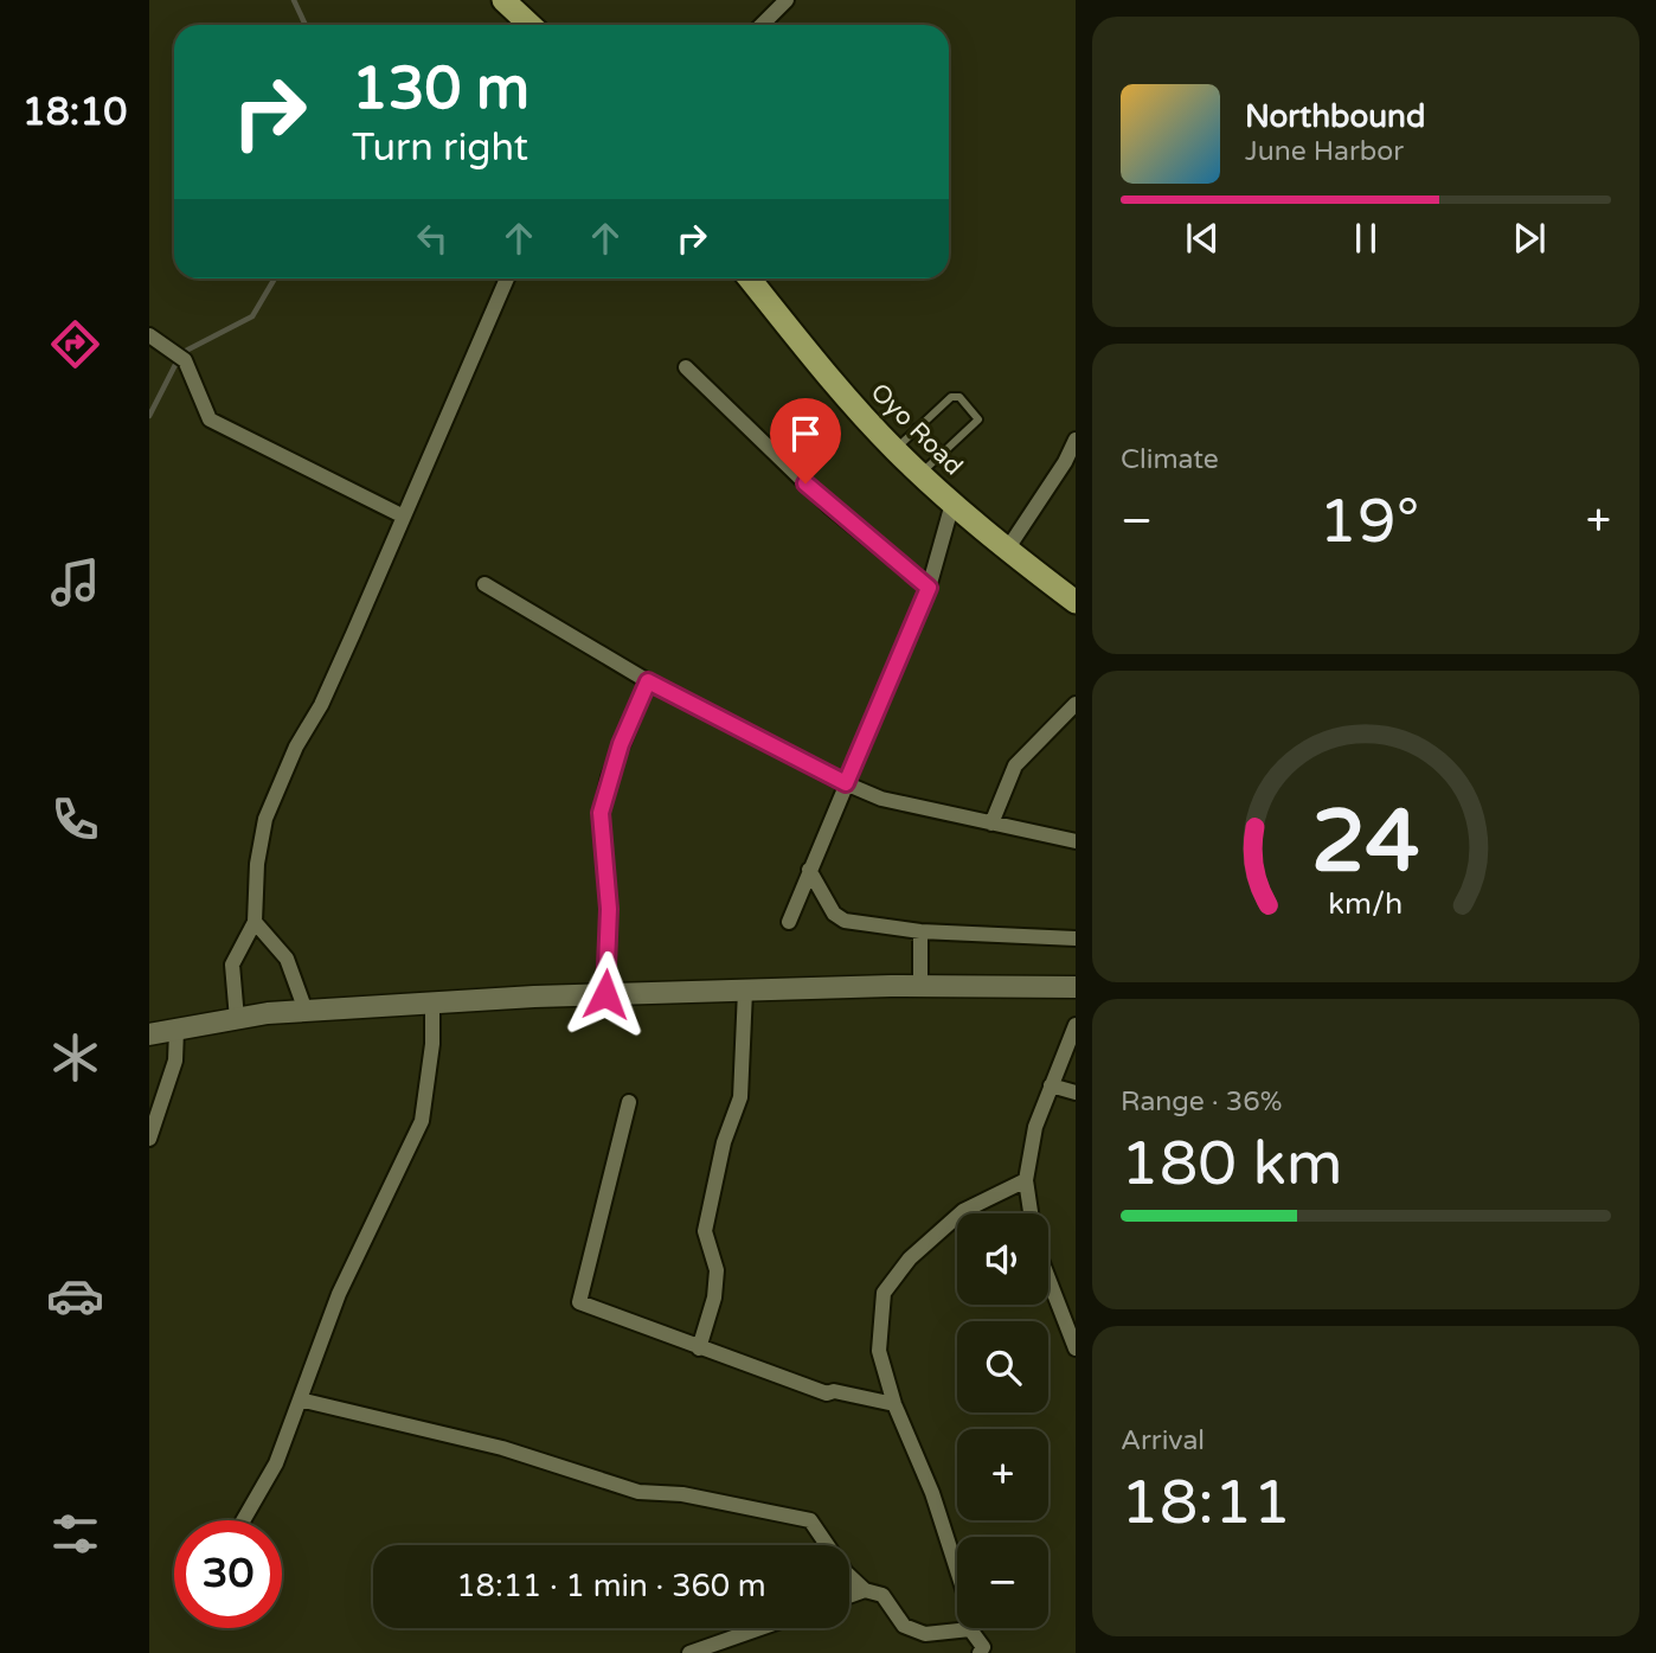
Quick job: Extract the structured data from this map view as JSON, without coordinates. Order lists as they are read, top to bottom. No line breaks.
{"streets":{"highway":["Oyo Road"]},"page":{"tabs":"18:10","turn":["130 m","Turn right"],"song":["Northbound","June Harbor"],"tile":["Climate",["Range · 36%","180 km"],["Arrival","18:11"]],"heat":["−","19°","+"],"map_buttons":["+","−"],"limit":"30","trip":"18:11 · 1 min · 360 m","gauge":["24","km/h"]}}
